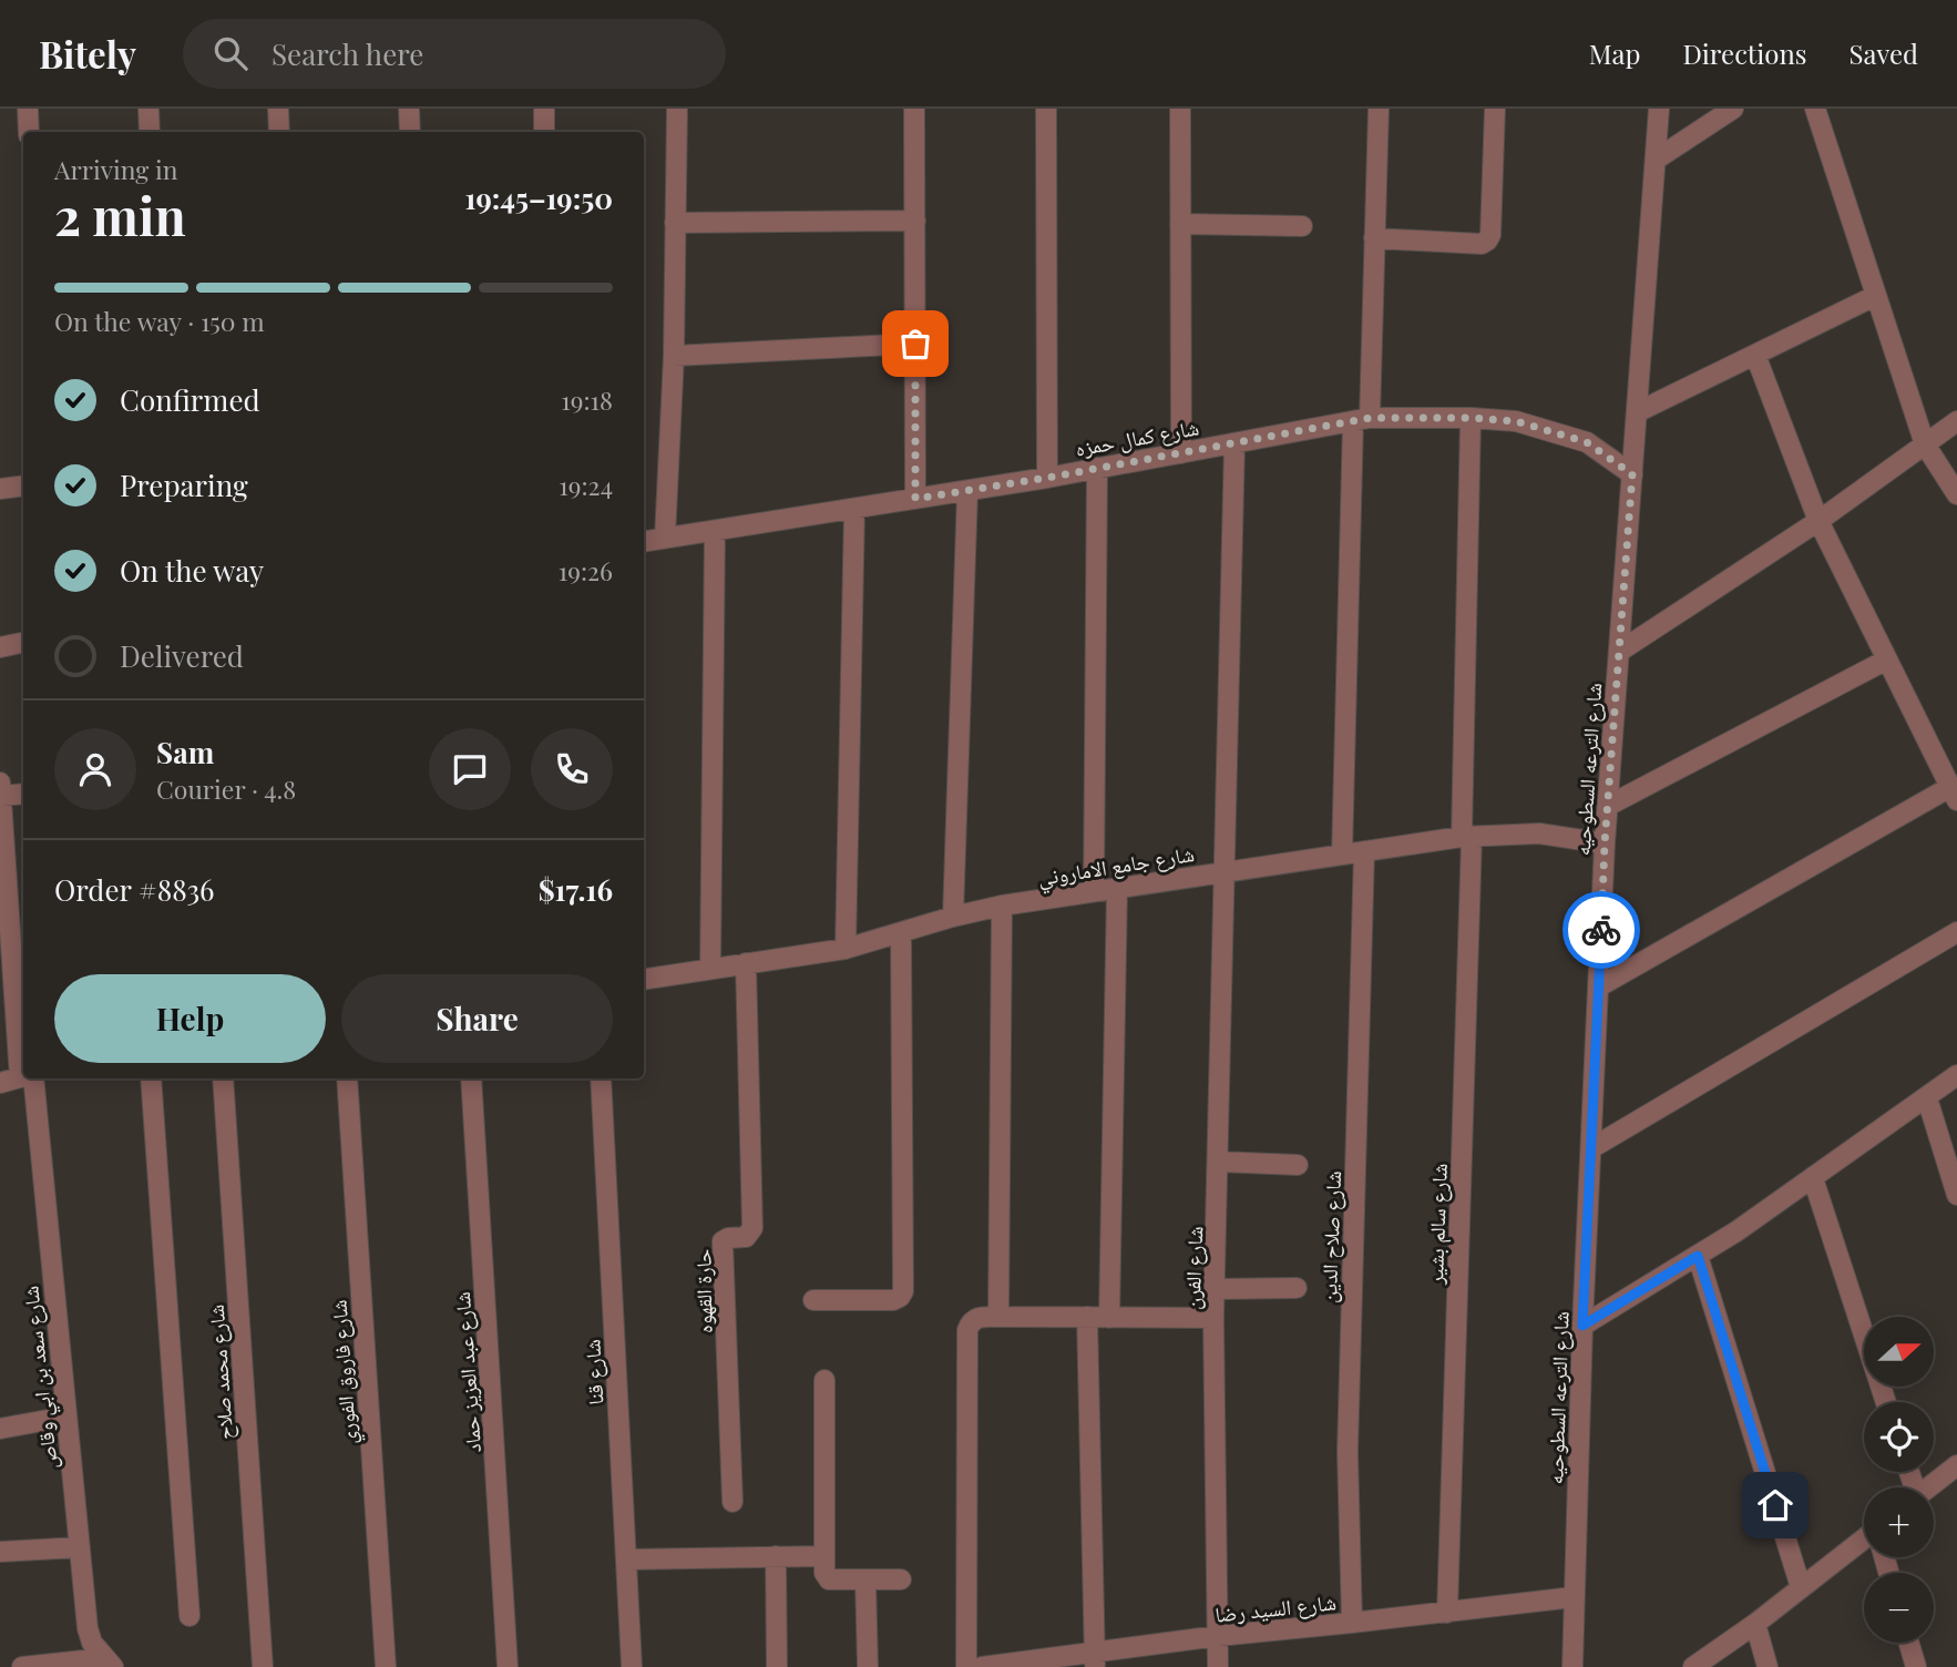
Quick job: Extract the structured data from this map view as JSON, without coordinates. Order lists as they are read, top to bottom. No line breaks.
{"streets":{"street":["شارع كمال حمزه","شارع الترعه السطوحيه","شارع جامع الاماروني","شارع سالم بشير","شارع صلاح الدين","شارع الفرن","حارة القهوه","شارع محمد صلاح","شارع فاروق الفوري","شارع عبد العزيز حماد","شارع قنا","شارع سعد بن ابي وقاص","شارع السيد رضا"]},"crossings":[["شارع كمال حمزه","شارع الترعه السطوحيه"],["شارع كمال حمزه","شارع سالم بشير"],["شارع كمال حمزه","شارع الفرن"],["شارع الترعه السطوحيه","شارع جامع الاماروني"],["شارع الترعه السطوحيه","شارع السيد رضا"],["شارع جامع الاماروني","شارع سالم بشير"],["شارع جامع الاماروني","شارع صلاح الدين"],["شارع جامع الاماروني","شارع الفرن"],["شارع جامع الاماروني","حارة القهوه"],["شارع سالم بشير","شارع السيد رضا"],["شارع صلاح الدين","شارع السيد رضا"],["شارع الفرن","شارع السيد رضا"]],"north":"right","page":{"header":"Bitely","search":"Search here","nav":["Map","Directions","Saved"],"heading":["2 min","Arriving in","19:45–19:50"],"panel":["Sam","Courier · 4.8","Order #8836","$17.16"],"bar":"On the way · 150 m","list":[["Confirmed","19:18"],["Preparing","19:24"],["On the way","19:26"],"Delivered"],"buttons":["Help","Share"],"map_buttons":["+","−"]}}
